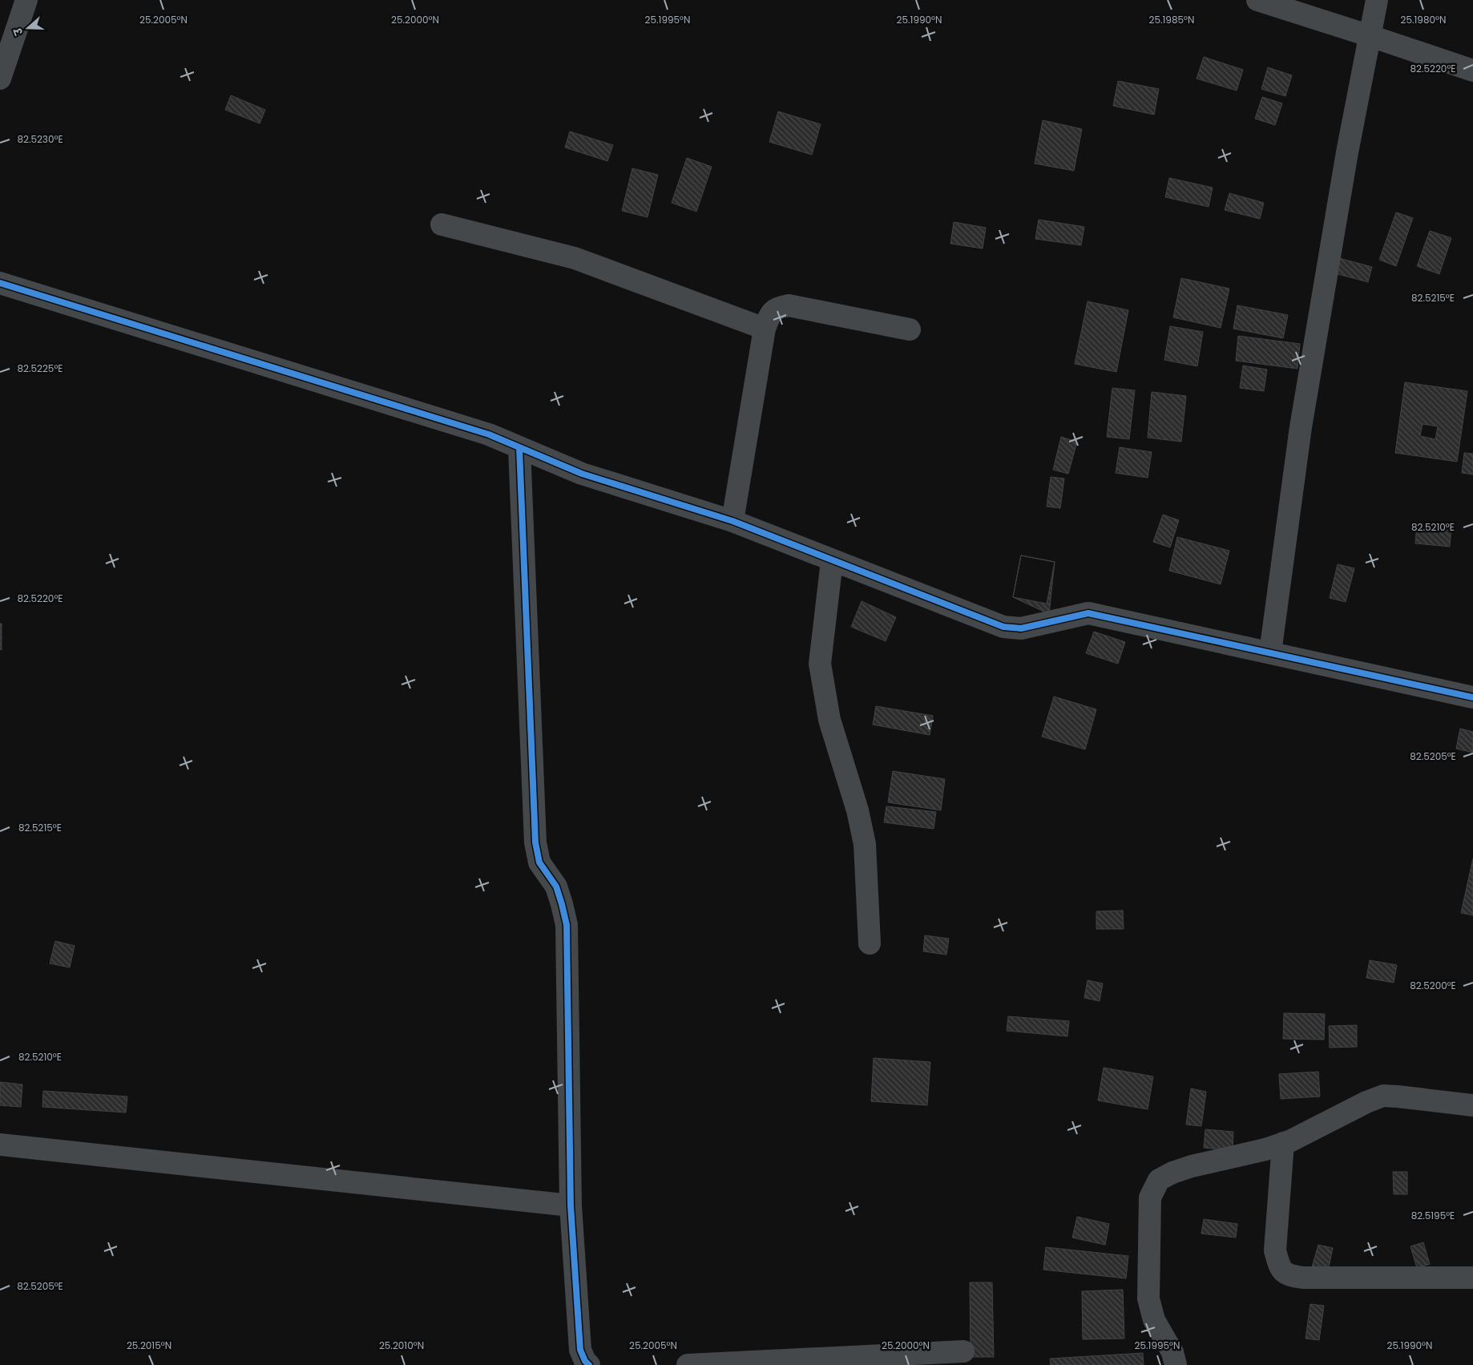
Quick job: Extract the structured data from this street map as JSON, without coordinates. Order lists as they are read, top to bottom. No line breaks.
{"north":"left","coordinates":["25.1985°N","25.2005°N","25.2000°N","25.1995°N","25.1990°N","25.1980°N","82.5220°E","82.5230°E","82.5215°E","82.5225°E","82.5210°E","82.5205°E","82.5200°E","82.5195°E","25.2015°N","25.2010°N"]}
